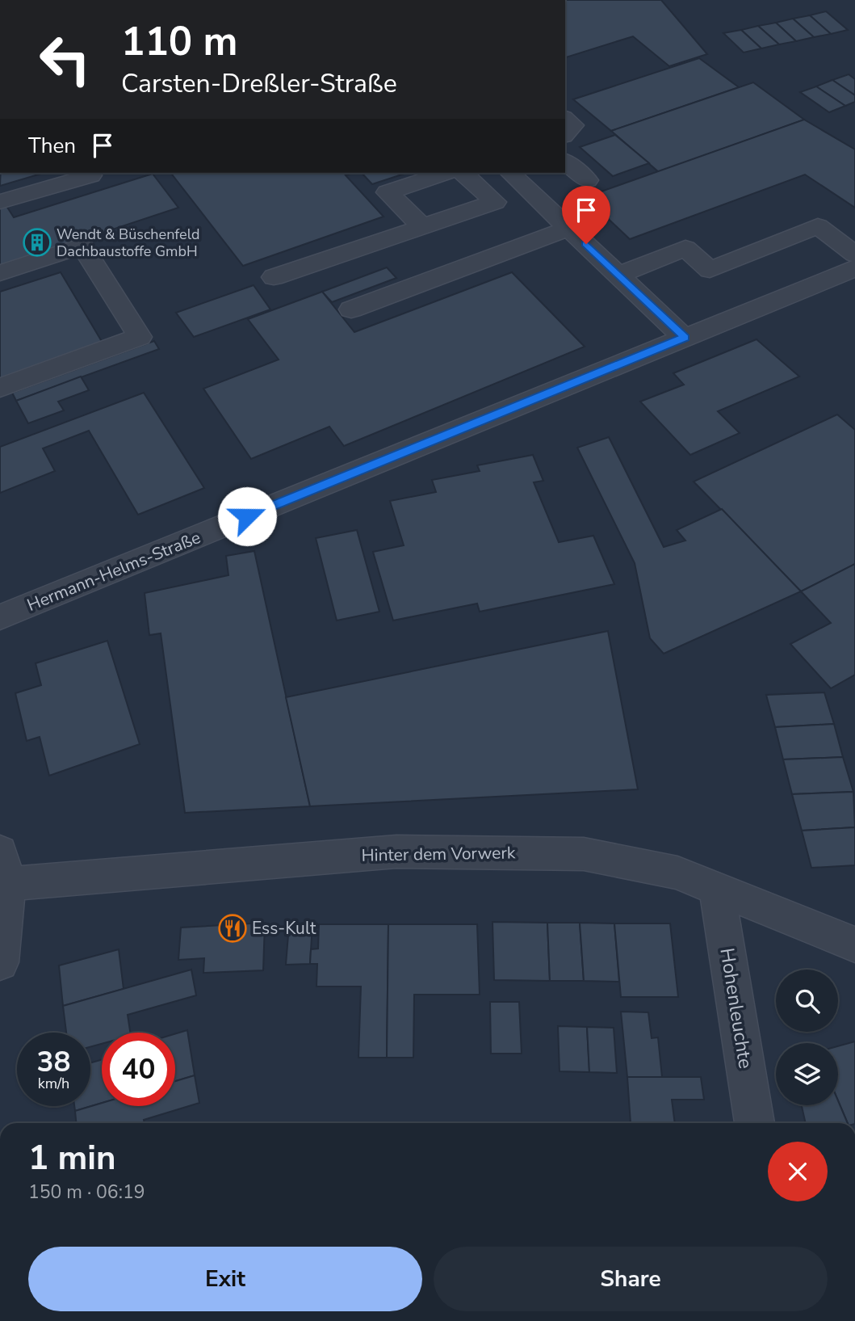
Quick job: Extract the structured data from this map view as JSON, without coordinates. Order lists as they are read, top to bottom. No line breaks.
{"streets":{"street":["Hermann-Helms-Straße","Hinter dem Vorwerk","Hohenleuchte"]},"crossings":[["Hinter dem Vorwerk","Hohenleuchte"]],"places":{"building":["Wendt & Büschenfeld Dachbaustoffe GmbH"],"restaurant":["Ess-Kult"]},"page":{"turn":["110 m","Carsten-Dreßler-Straße"],"then":"Then","speed":"38 km/h","limit":"40","heading":["1 min","150 m · 06:19"],"buttons":["Exit","Share"]}}
